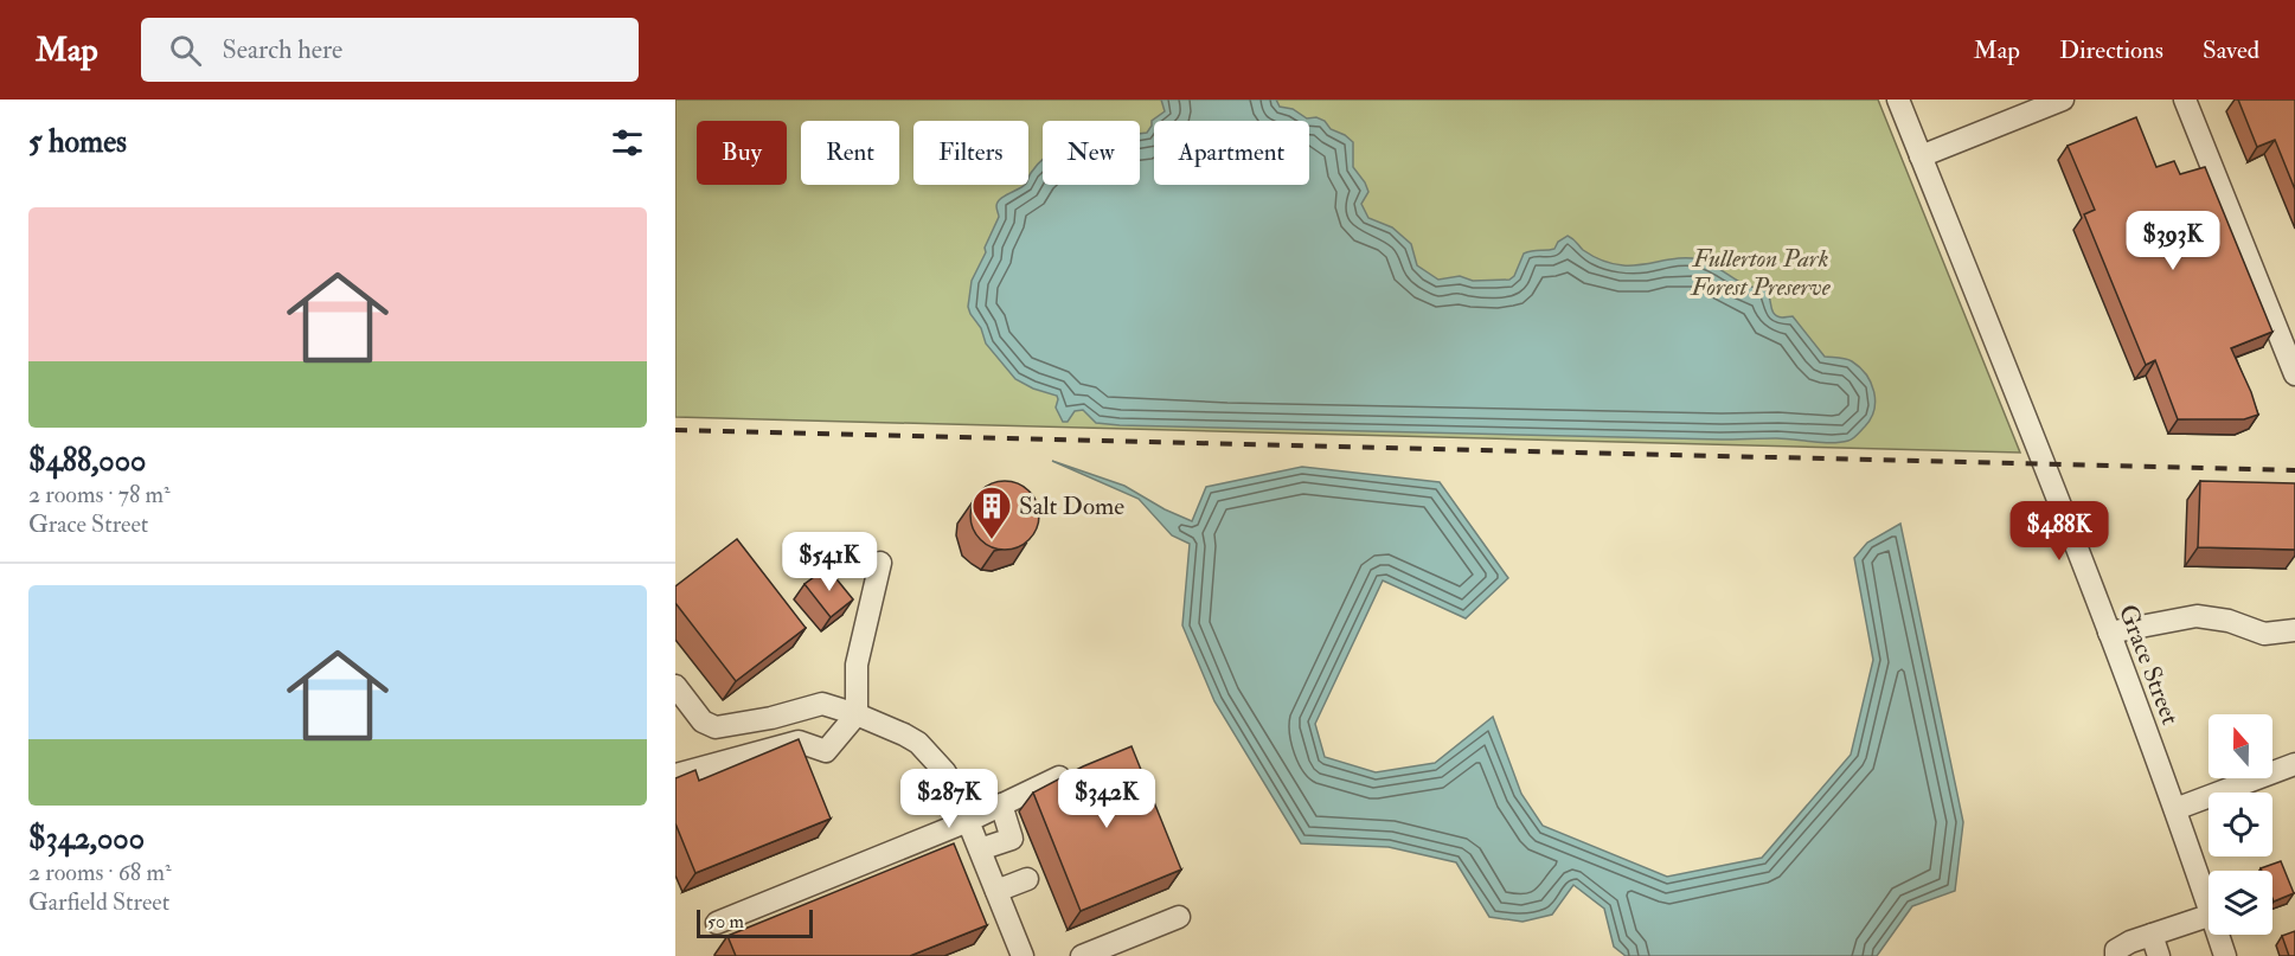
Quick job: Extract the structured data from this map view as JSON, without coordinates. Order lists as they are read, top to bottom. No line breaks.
{"streets":{"street":["Grace Street"]},"parks":["Fullerton Park Forest Preserve"],"places":{"building":["Salt Dome"]},"scale_bar":"50 m","north":"top","page":{"header":"Map","search":"Search here","nav":["Map","Directions","Saved"],"heading":"5 homes","chip":["Buy","Rent","Filters","New","Apartment"],"list":[{"name":"$488,000","note":"2 rooms · 78 m² · Grace Street"},{"name":"$342,000","note":"2 rooms · 68 m² · Garfield Street"}],"price":["$393K","$488K","$541K","$287K","$342K"],"scale":"50 m"}}
